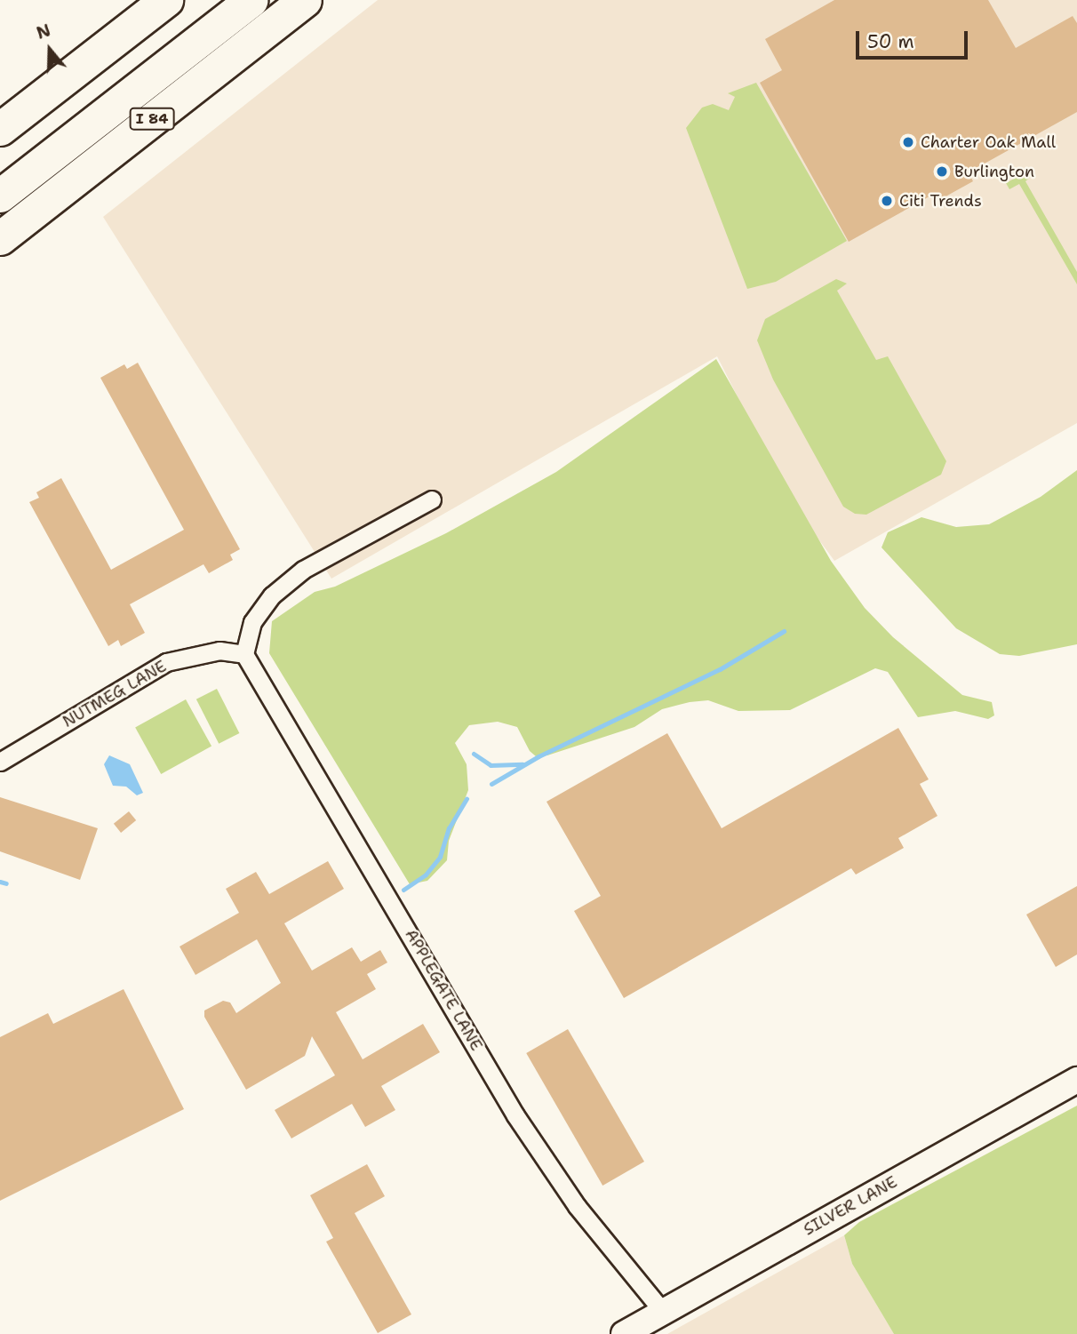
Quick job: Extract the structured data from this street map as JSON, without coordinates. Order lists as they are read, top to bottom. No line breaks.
{"streets":{"highway":["I 84"],"main road":["SILVER LANE"],"street":["NUTMEG LANE","APPLEGATE LANE"]},"crossings":[["NUTMEG LANE","APPLEGATE LANE"],["APPLEGATE LANE","SILVER LANE"]],"places":["Charter Oak Mall","Burlington","Citi Trends"],"scale_bar":"50 m","north":"top"}
